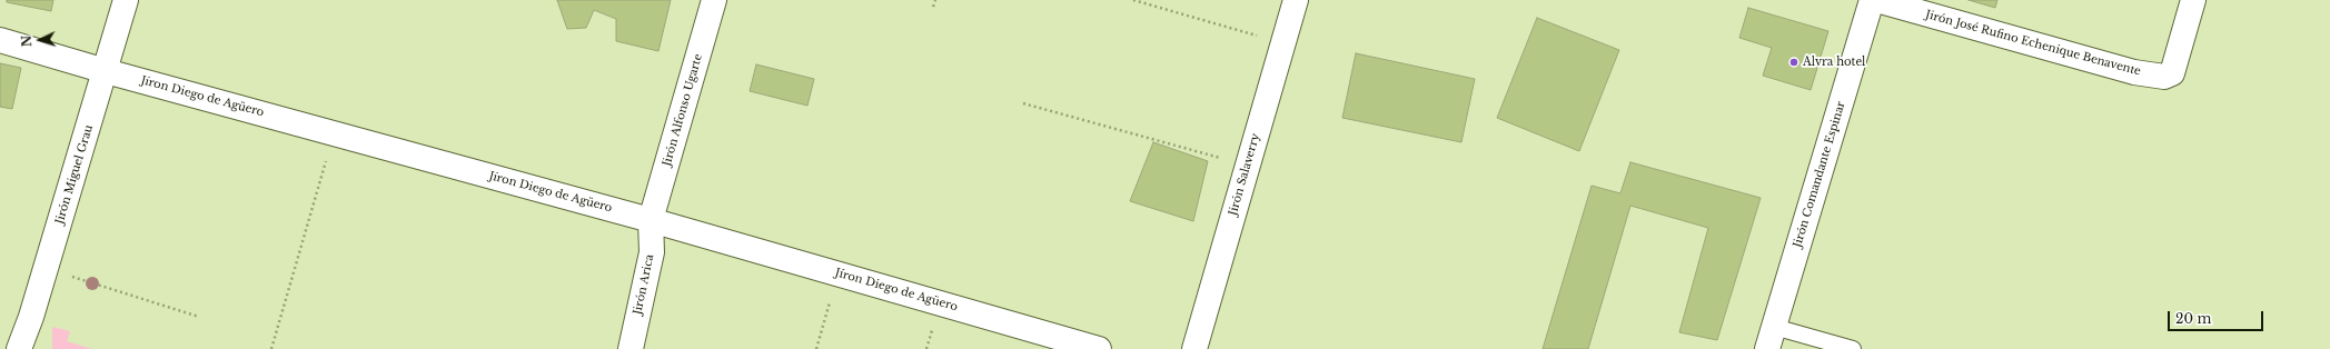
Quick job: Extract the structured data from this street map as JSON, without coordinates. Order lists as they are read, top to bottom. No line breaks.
{"streets":{"street":["Jirón José Rufino Echenique Benavente","Jíron Diego de Agüero","Jirón Alfonso Ugarte","Jirón Miguel Grau","Jirón Salaverry","Jirón Comandante Espinar","Jirón Arica"]},"crossings":[["Jíron Diego de Agüero","Jirón Alfonso Ugarte"],["Jíron Diego de Agüero","Jirón Miguel Grau"],["Jíron Diego de Agüero","Jirón Arica"],["Jirón Alfonso Ugarte","Jirón Arica"]],"places":["Alvra hotel"],"scale_bar":"20 m","north":"left"}
